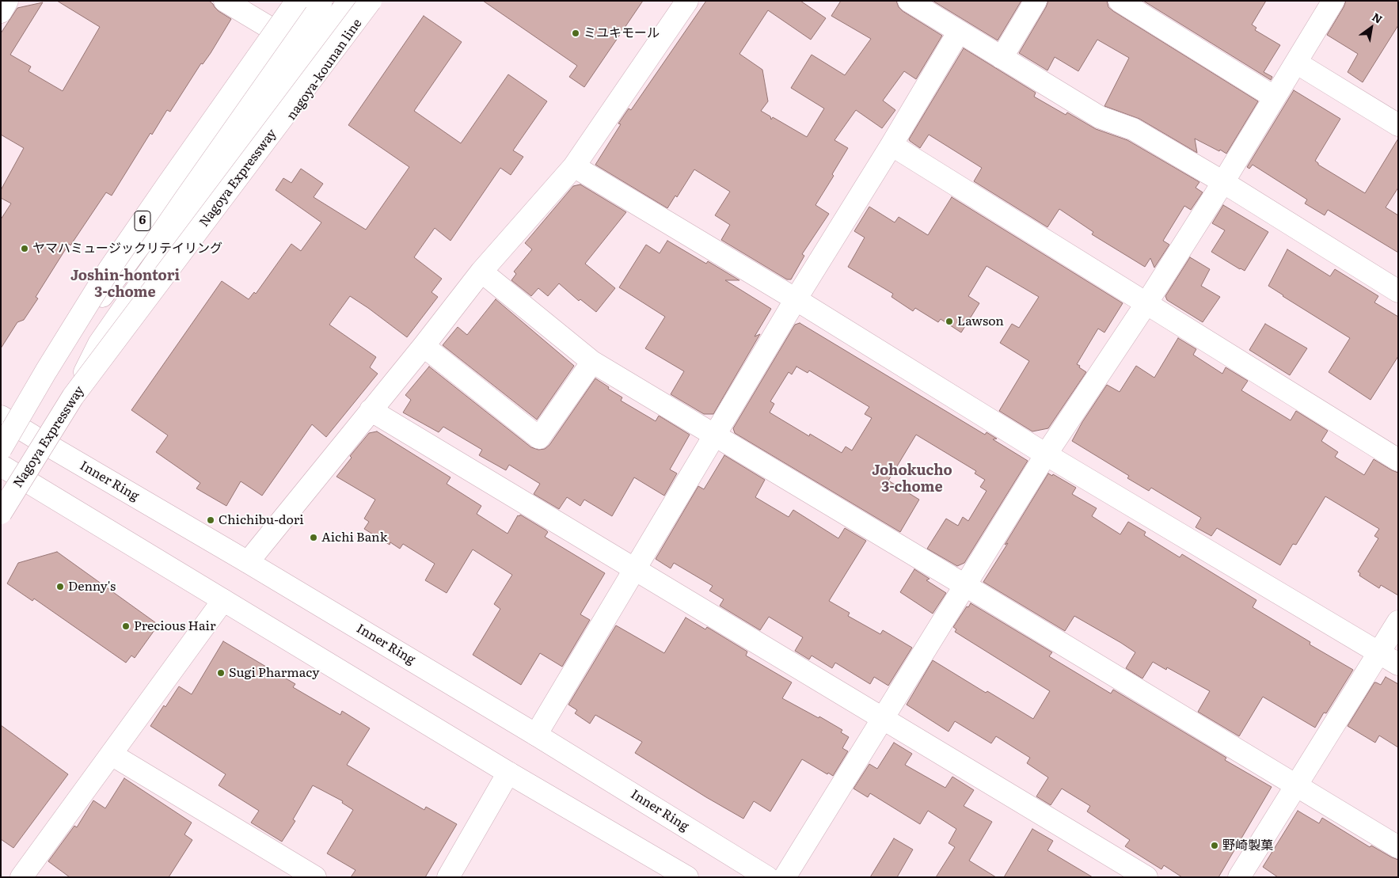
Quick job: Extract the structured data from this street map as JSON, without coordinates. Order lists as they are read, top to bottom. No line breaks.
{"streets":{"main road":["nagoya-kounan line","Nagoya Expressway","6","Inner Ring"]},"crossings":[["nagoya-kounan line","Nagoya Expressway"],["nagoya-kounan line","Inner Ring"]],"districts":["Joshin-hontori 3-chome","Johokucho 3-chome"],"places":["ミユキモール","ヤマハミュージックリテイリング","Lawson","Chichibu-dori","Aichi Bank","Denny's","Precious Hair","Sugi Pharmacy","野崎製菓"],"north":"top right"}
